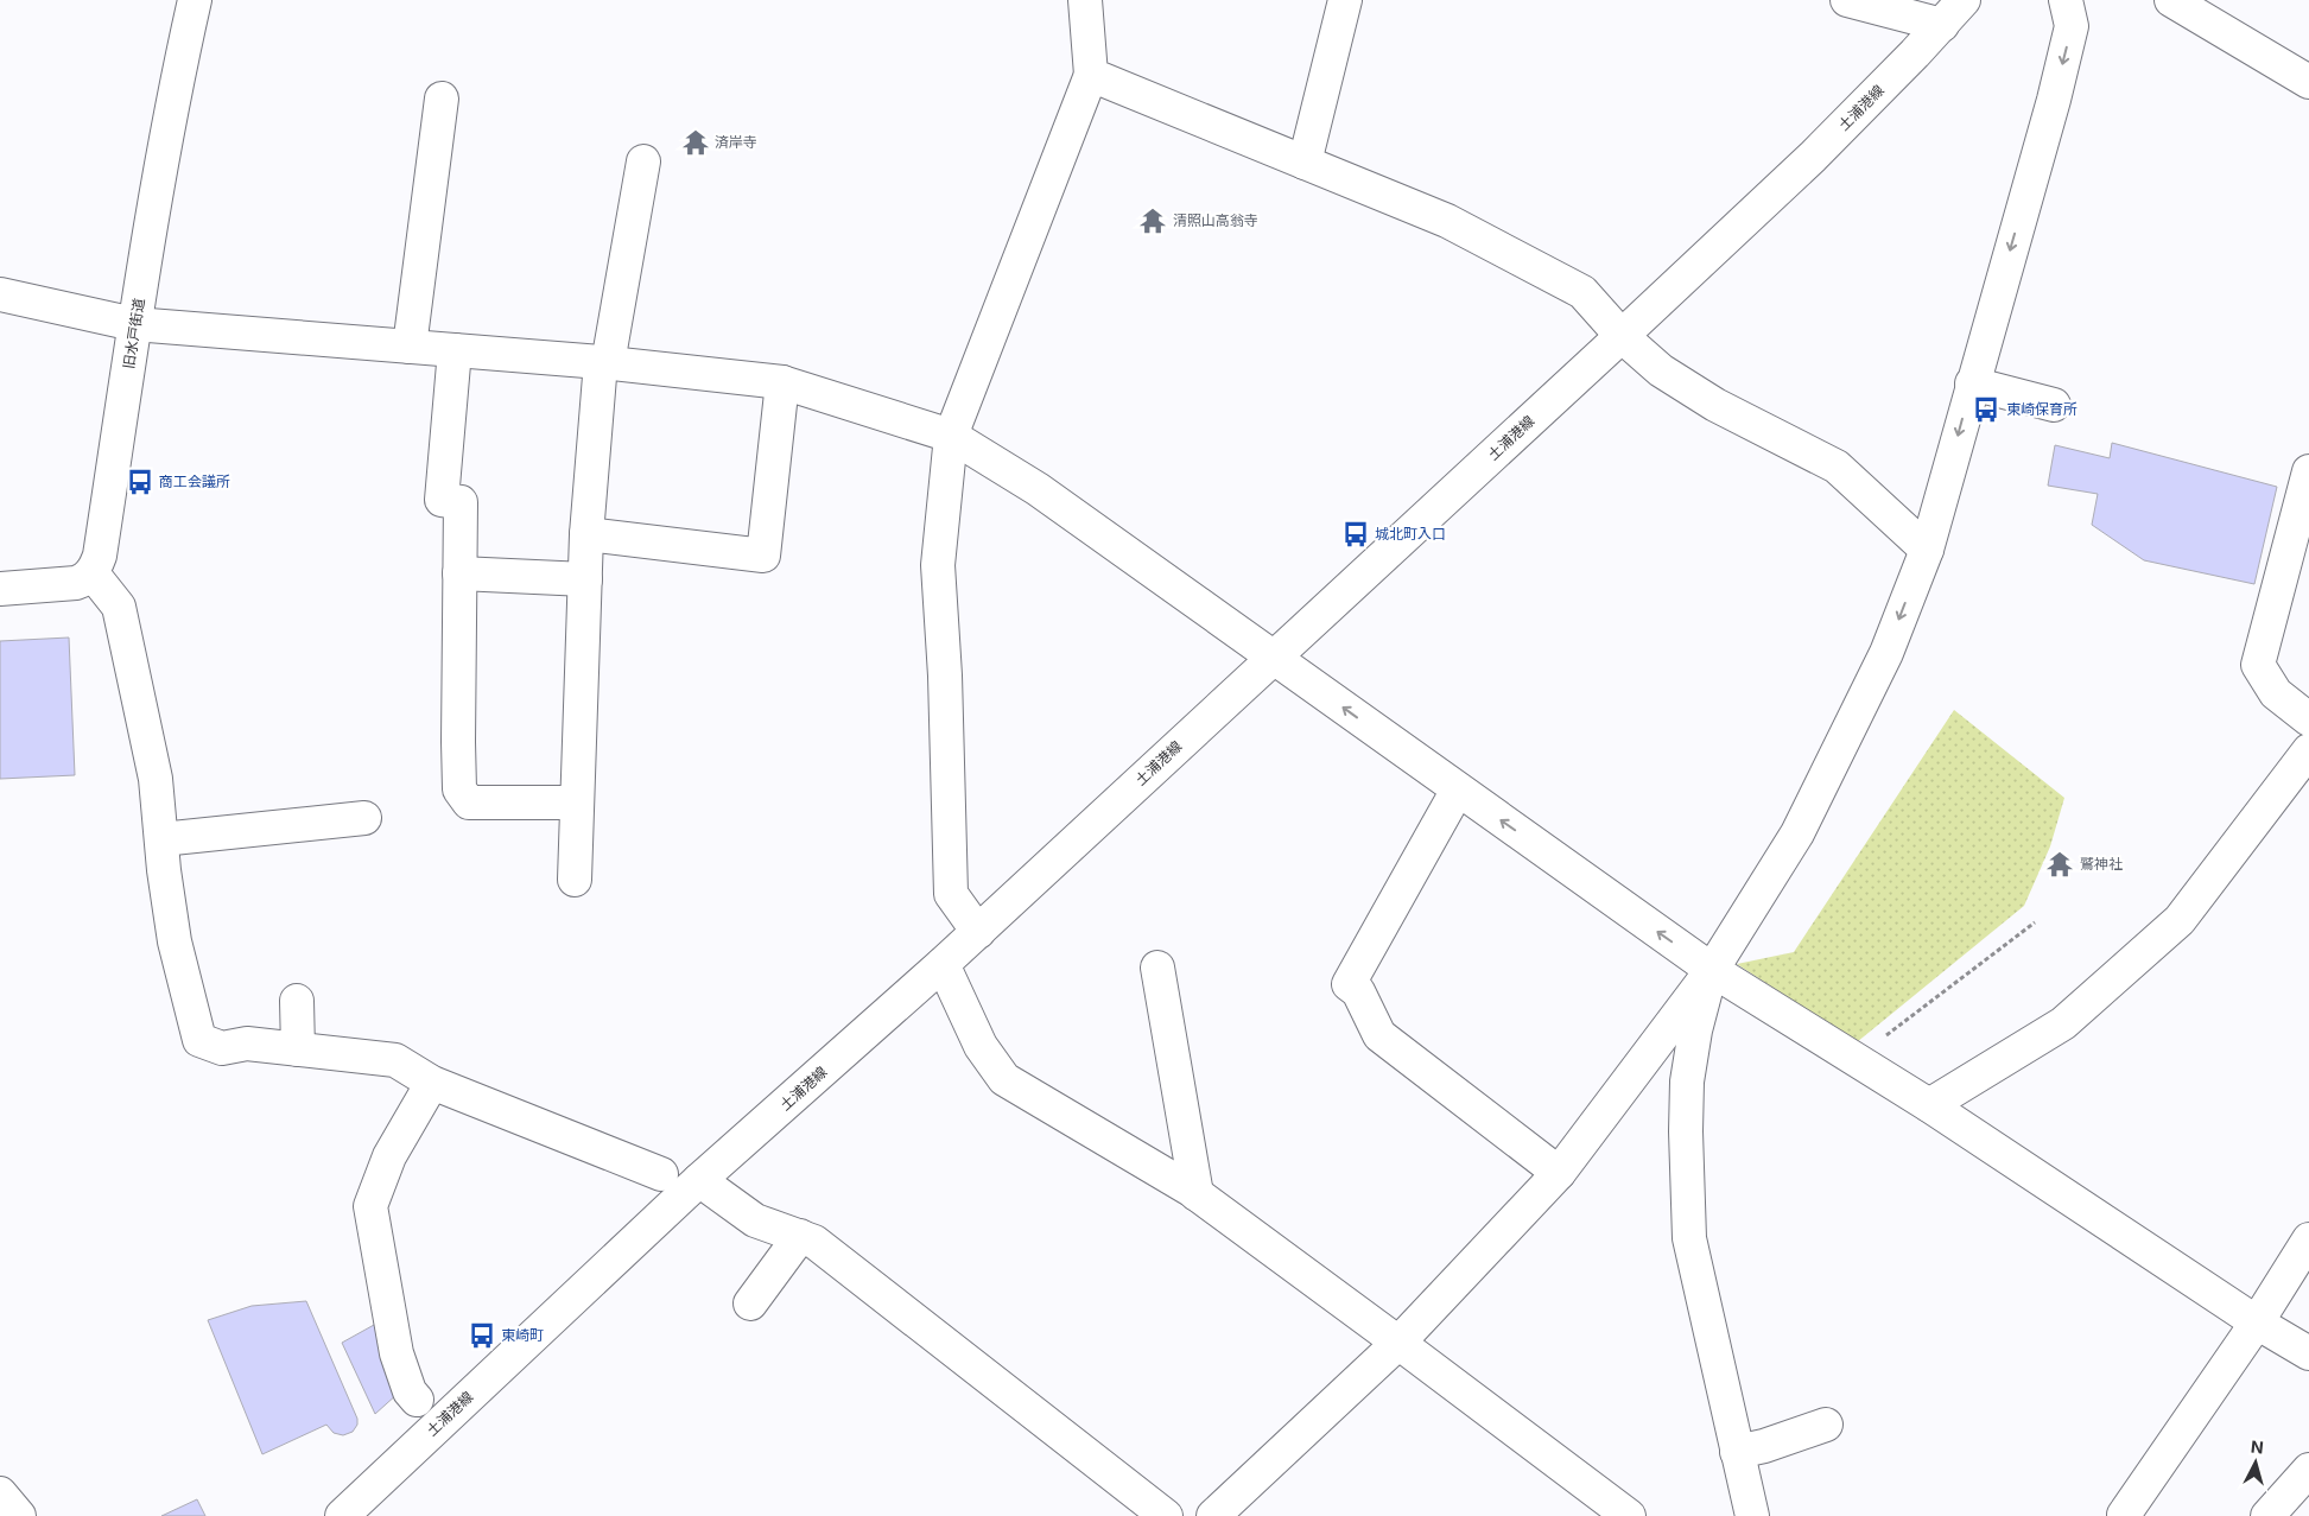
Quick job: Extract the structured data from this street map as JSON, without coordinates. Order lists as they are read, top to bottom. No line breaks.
{"streets":{"street":["土浦港線","旧水戸街道"]},"places":{"temple":["済岸寺","清照山高翁寺","鷲神社"],"bus stop":["東崎保育所","商工会議所","城北町入口","東崎町"]},"north":"top"}
